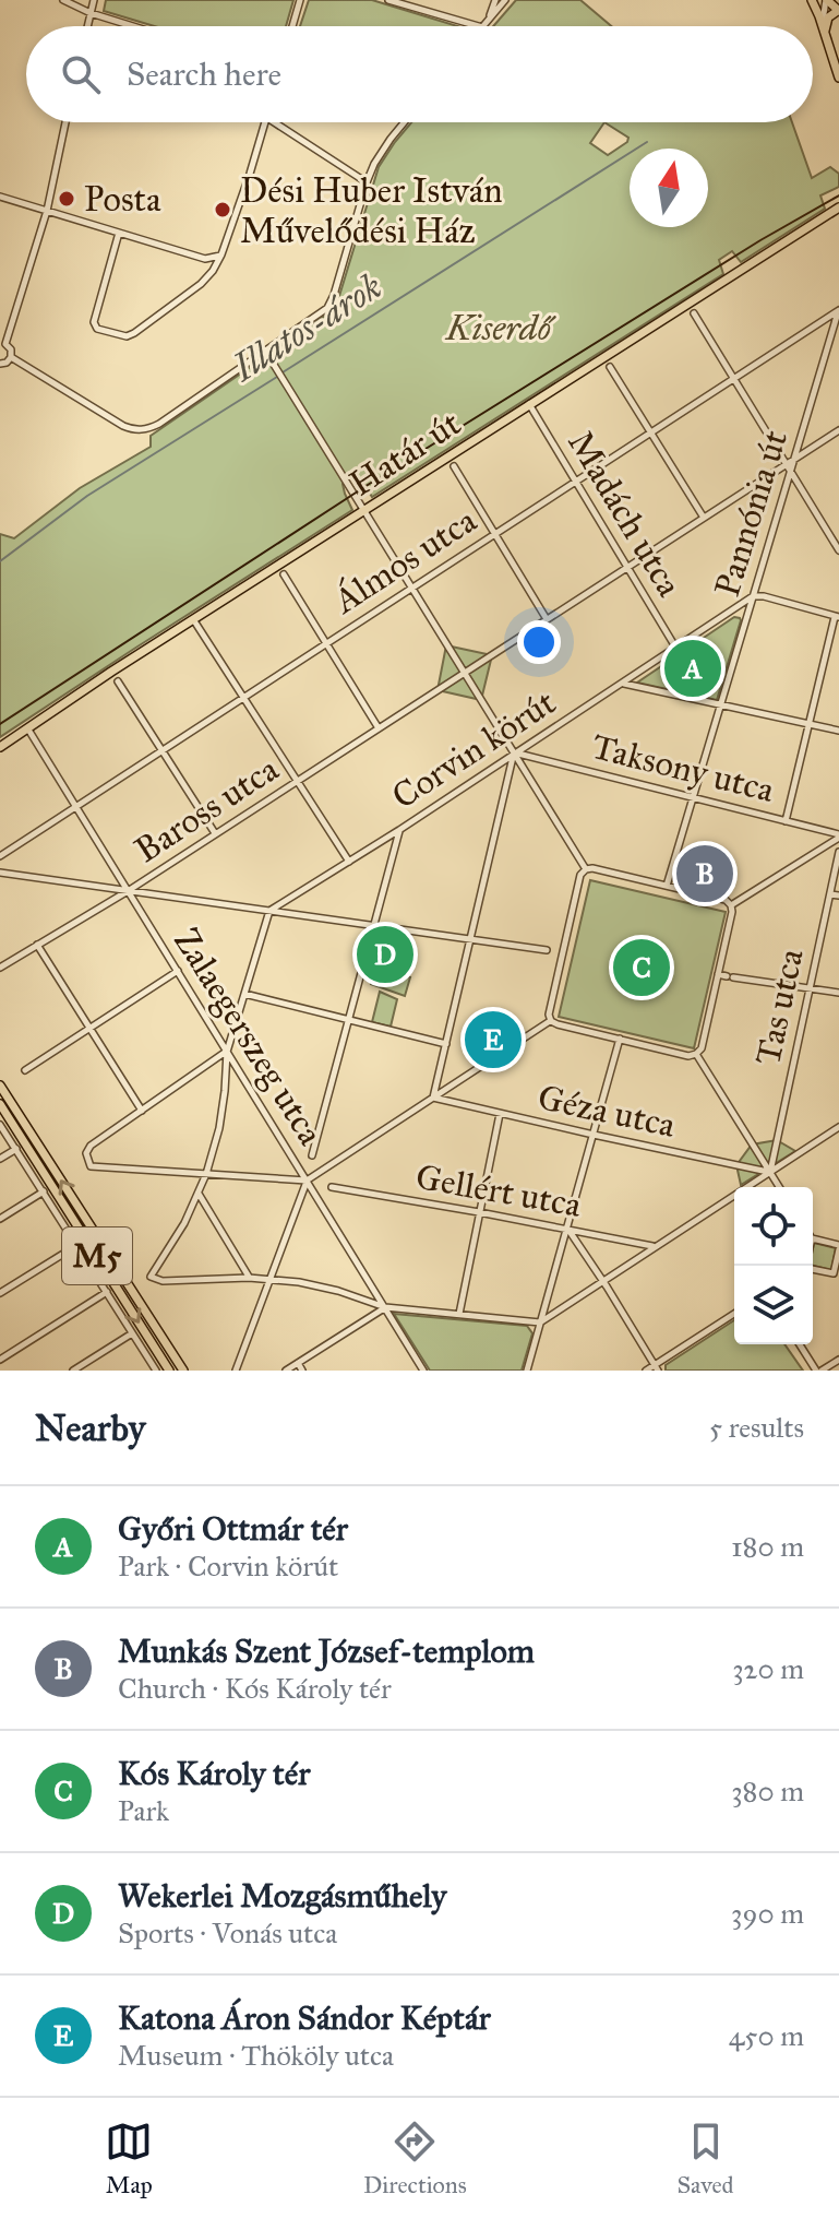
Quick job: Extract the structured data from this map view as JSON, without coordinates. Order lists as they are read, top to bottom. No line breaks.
{"streets":{"main road":["Határ út","M5"],"street":["Madách utca","Pannónia út","Álmos utca","Corvin körút","Taksony utca","Baross utca","Tas utca","Zalaegerszeg utca","Géza utca","Gellért utca"]},"crossings":[["Határ út","Madách utca"],["Határ út","Zalaegerszeg utca"],["Madách utca","Álmos utca"],["Madách utca","Corvin körút"],["Pannónia út","Álmos utca"],["Pannónia út","Corvin körút"],["Pannónia út","Taksony utca"],["Álmos utca","Zalaegerszeg utca"],["Corvin körút","Taksony utca"],["Baross utca","Zalaegerszeg utca"],["Tas utca","Géza utca"]],"water":["Illatos-árok"],"parks":["Kiserdő"],"places":["Posta","Dési Huber István Művelődési Ház"],"north":"top","page":{"search":"Search here","pins":["A","B","D","C","E"],"heading":["Nearby","5 results"],"list":[{"mark":"A","name":"Győri Ottmár tér","note":"Park · Corvin körút","value":"180 m"},{"mark":"B","name":"Munkás Szent József-templom","note":"Church · Kós Károly tér","value":"320 m"},{"mark":"C","name":"Kós Károly tér","note":"Park","value":"380 m"},{"mark":"D","name":"Wekerlei Mozgásműhely","note":"Sports · Vonás utca","value":"390 m"},{"mark":"E","name":"Katona Áron Sándor Képtár","note":"Museum · Thököly utca","value":"450 m"}],"nav":["Map","Directions","Saved"]}}
